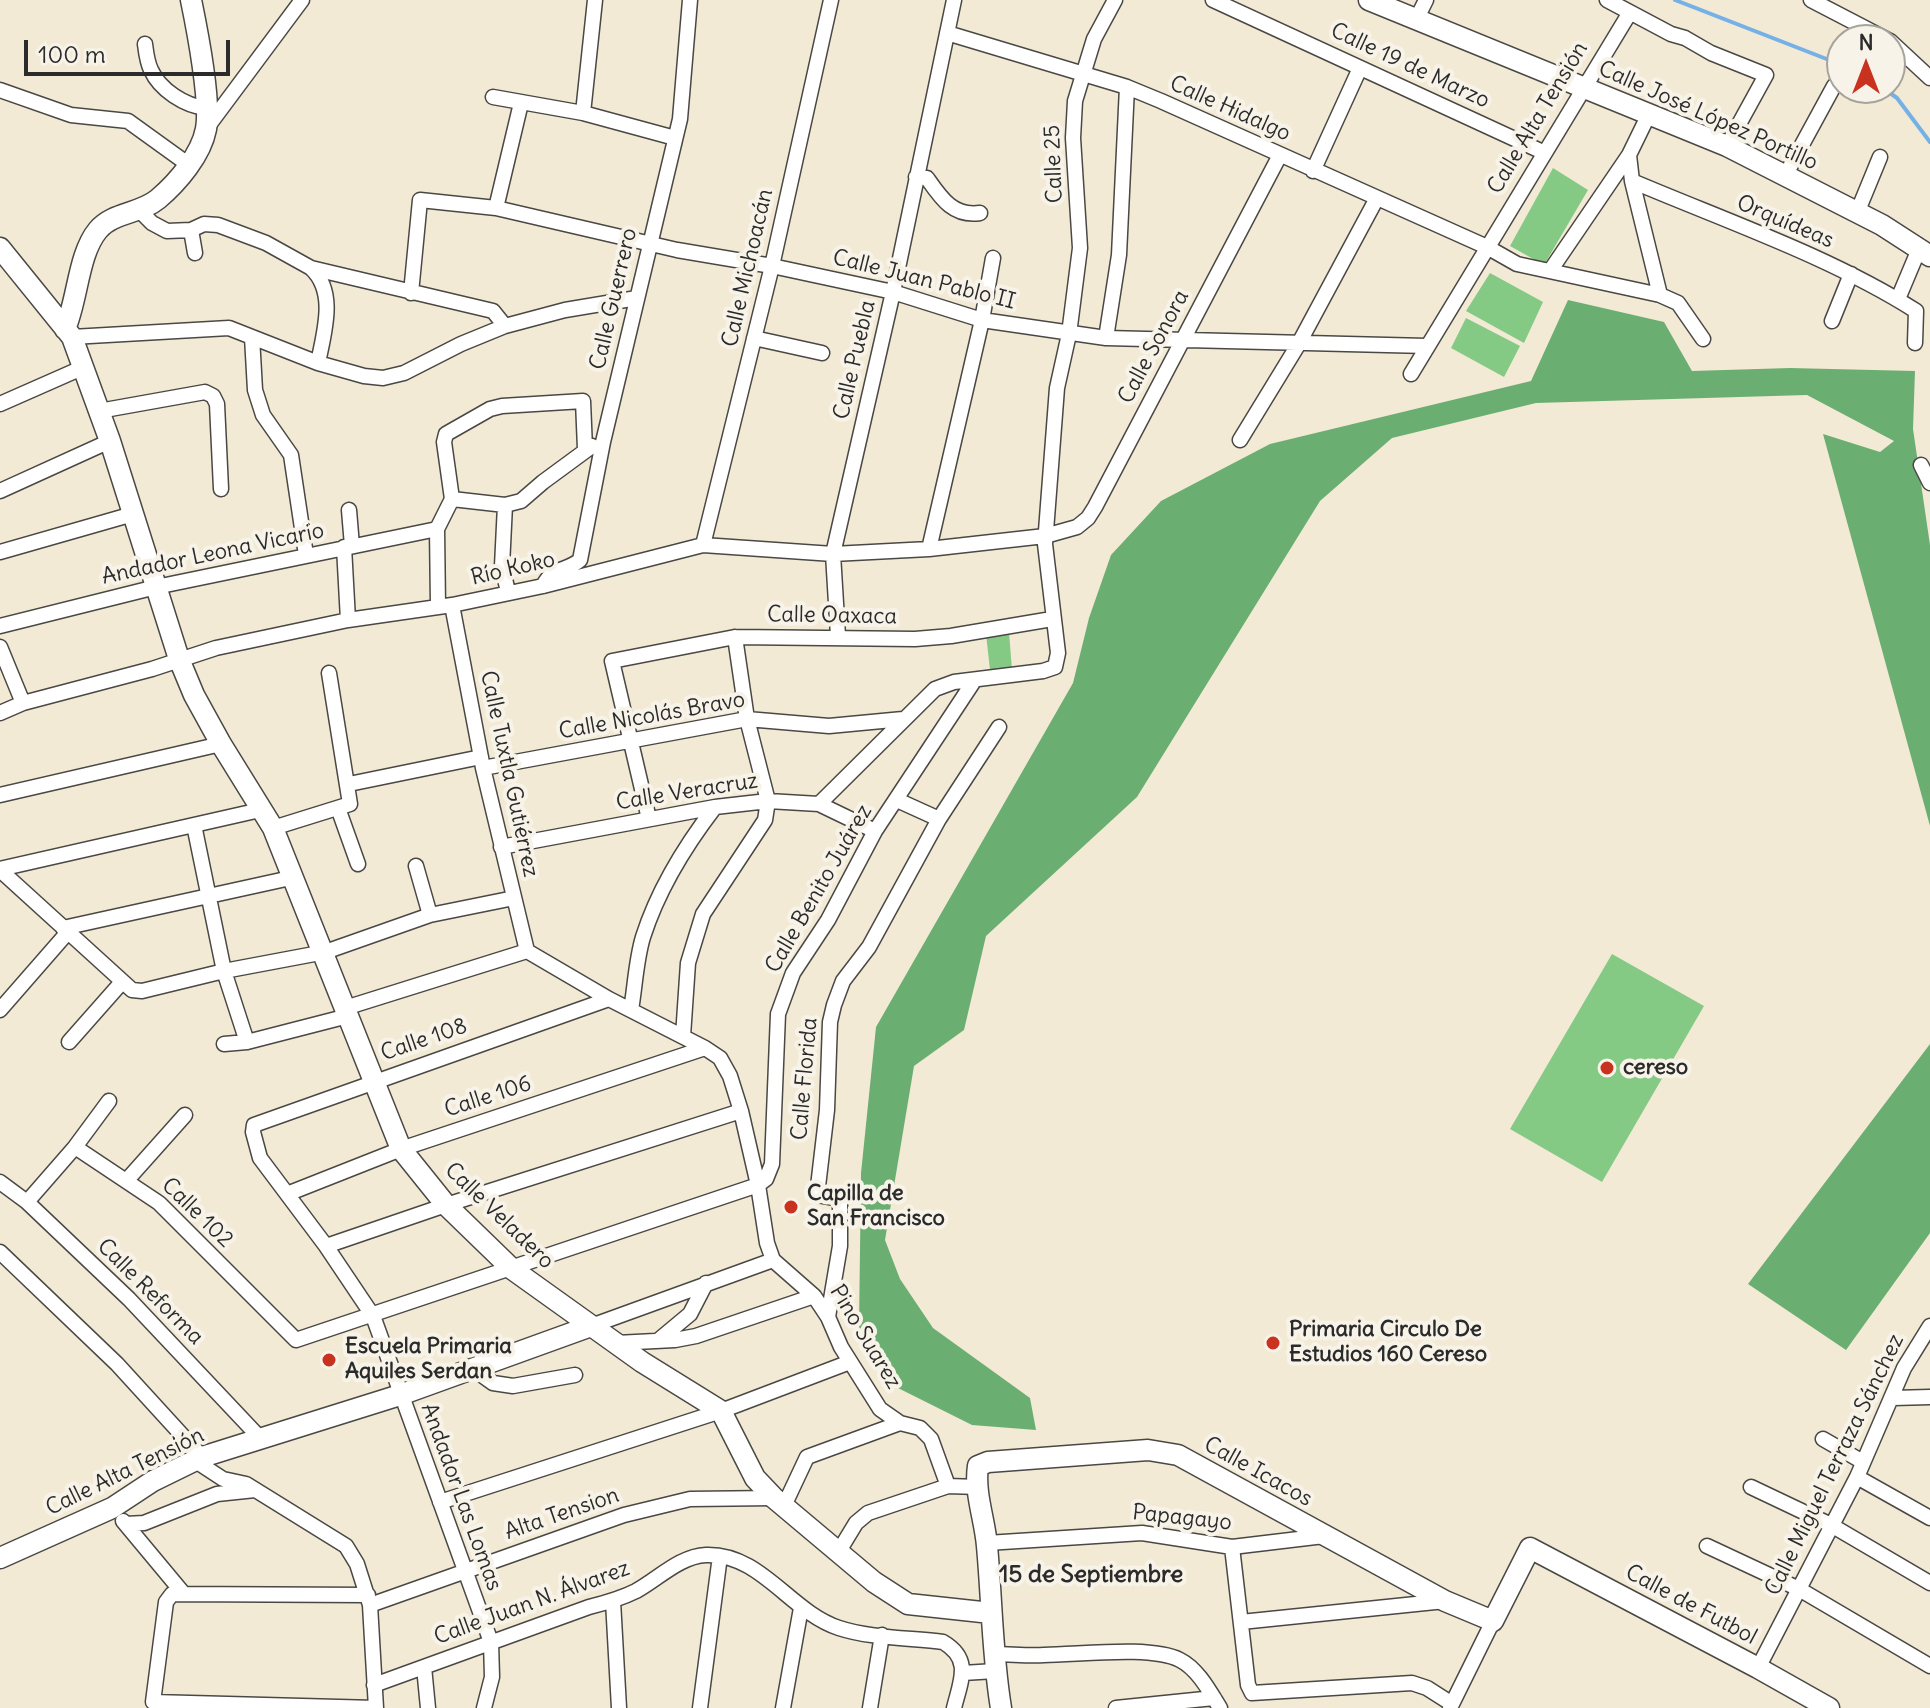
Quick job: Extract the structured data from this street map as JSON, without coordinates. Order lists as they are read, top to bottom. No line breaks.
{"streets":{"main road":["Calle José López Portillo","Calle Alta Tensión","Calle Veladero","Calle Icacos","Calle de Futbol"],"street":["Calle 19 de Marzo","Calle Hidalgo","Calle 25","Orquídeas","Calle Michoacán","Calle Juan Pablo II","Calle Guerrero","Calle Sonora","Calle Puebla","Andador Leona Vicario","Río Koko","Calle Oaxaca","Calle Nicolás Bravo","Calle Tuxtla Gutiérrez","Calle Veracruz","Calle Benito Juárez","Calle 108","Calle Florida","Calle 106","Calle 102","Calle Reforma","Pino Suarez","Calle Miguel Terraza Sánchez","Andador Las Lomas","Alta Tension","Papagayo","Calle Juan N. Álvarez"]},"crossings":[["Calle 19 de Marzo","Calle Alta Tensión"],["Calle Hidalgo","Calle Alta Tensión"],["Calle Hidalgo","Calle 25"],["Calle Hidalgo","Calle Sonora"],["Calle Hidalgo","Calle Puebla"],["Calle José López Portillo","Calle Alta Tensión"],["Calle Alta Tensión","Calle Juan Pablo II"],["Calle Alta Tensión","Calle Veladero"],["Calle Alta Tensión","Calle Reforma"],["Calle Alta Tensión","Andador Las Lomas"],["Calle 25","Calle Juan Pablo II"],["Calle 25","Calle Sonora"],["Calle 25","Río Koko"],["Calle 25","Calle Oaxaca"],["Calle 25","Calle Benito Juárez"],["Calle Michoacán","Calle Juan Pablo II"],["Calle Michoacán","Río Koko"],["Calle Juan Pablo II","Calle Guerrero"],["Calle Juan Pablo II","Calle Sonora"],["Calle Juan Pablo II","Calle Puebla"],["Calle Guerrero","Río Koko"],["Calle Sonora","Río Koko"],["Calle Puebla","Río Koko"],["Calle Puebla","Calle Oaxaca"],["Andador Leona Vicario","Calle Tuxtla Gutiérrez"],["Andador Leona Vicario","Calle Veladero"],["Río Koko","Calle Tuxtla Gutiérrez"],["Río Koko","Calle Veladero"],["Calle Oaxaca","Calle Nicolás Bravo"],["Calle Nicolás Bravo","Calle Tuxtla Gutiérrez"],["Calle Tuxtla Gutiérrez","Calle Veracruz"],["Calle Veracruz","Calle Benito Juárez"],["Calle 108","Calle Veladero"],["Calle 108","Andador Las Lomas"],["Calle Florida","Pino Suarez"],["Calle 106","Calle Veladero"],["Calle 106","Andador Las Lomas"],["Calle 102","Andador Las Lomas"],["Calle Miguel Terraza Sánchez","Calle de Futbol"],["Calle Icacos","Papagayo"],["Calle Icacos","Calle de Futbol"],["Andador Las Lomas","Alta Tension"],["Andador Las Lomas","Calle Juan N. Álvarez"]],"districts":["15 de Septiembre"],"places":["cereso","Capilla de San Francisco","Primaria Circulo De Estudios 160 Cereso","Escuela Primaria Aquiles Serdan"],"scale_bar":"100 m","north":"top"}
